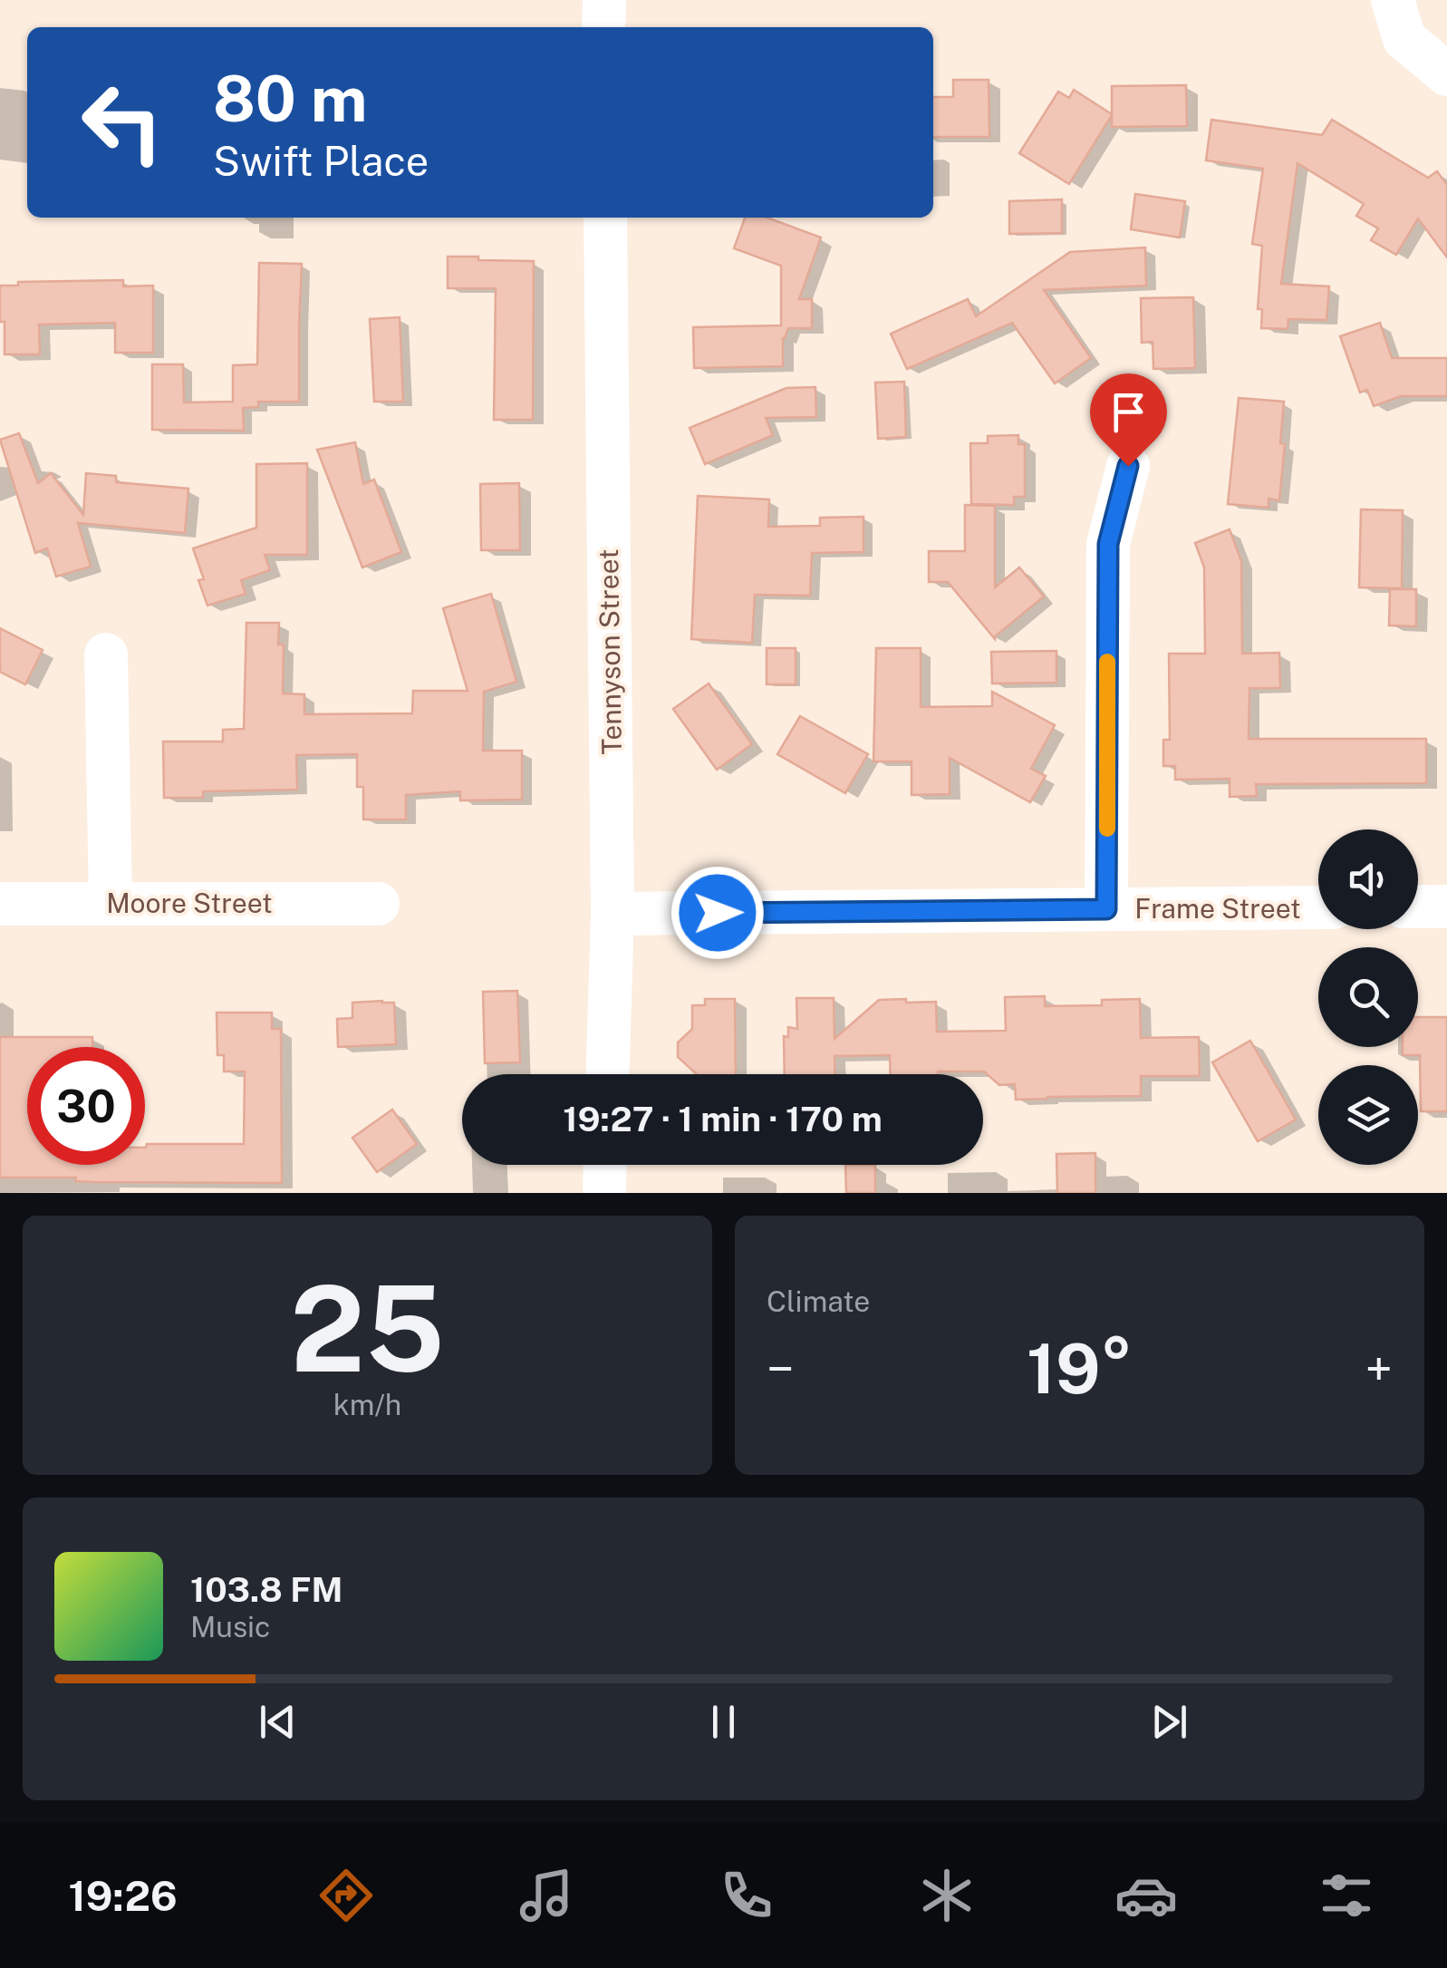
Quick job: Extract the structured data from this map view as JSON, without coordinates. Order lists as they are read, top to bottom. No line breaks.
{"streets":{"street":["Tennyson Street","Moore Street","Frame Street"]},"crossings":[["Tennyson Street","Frame Street"]],"page":{"turn":["80 m","Swift Place"],"limit":"30","trip":"19:27 · 1 min · 170 m","tile":[["25","km/h"],"Climate"],"heat":["−","19°","+"],"song":["103.8 FM","Music"],"tabs":"19:26"}}
